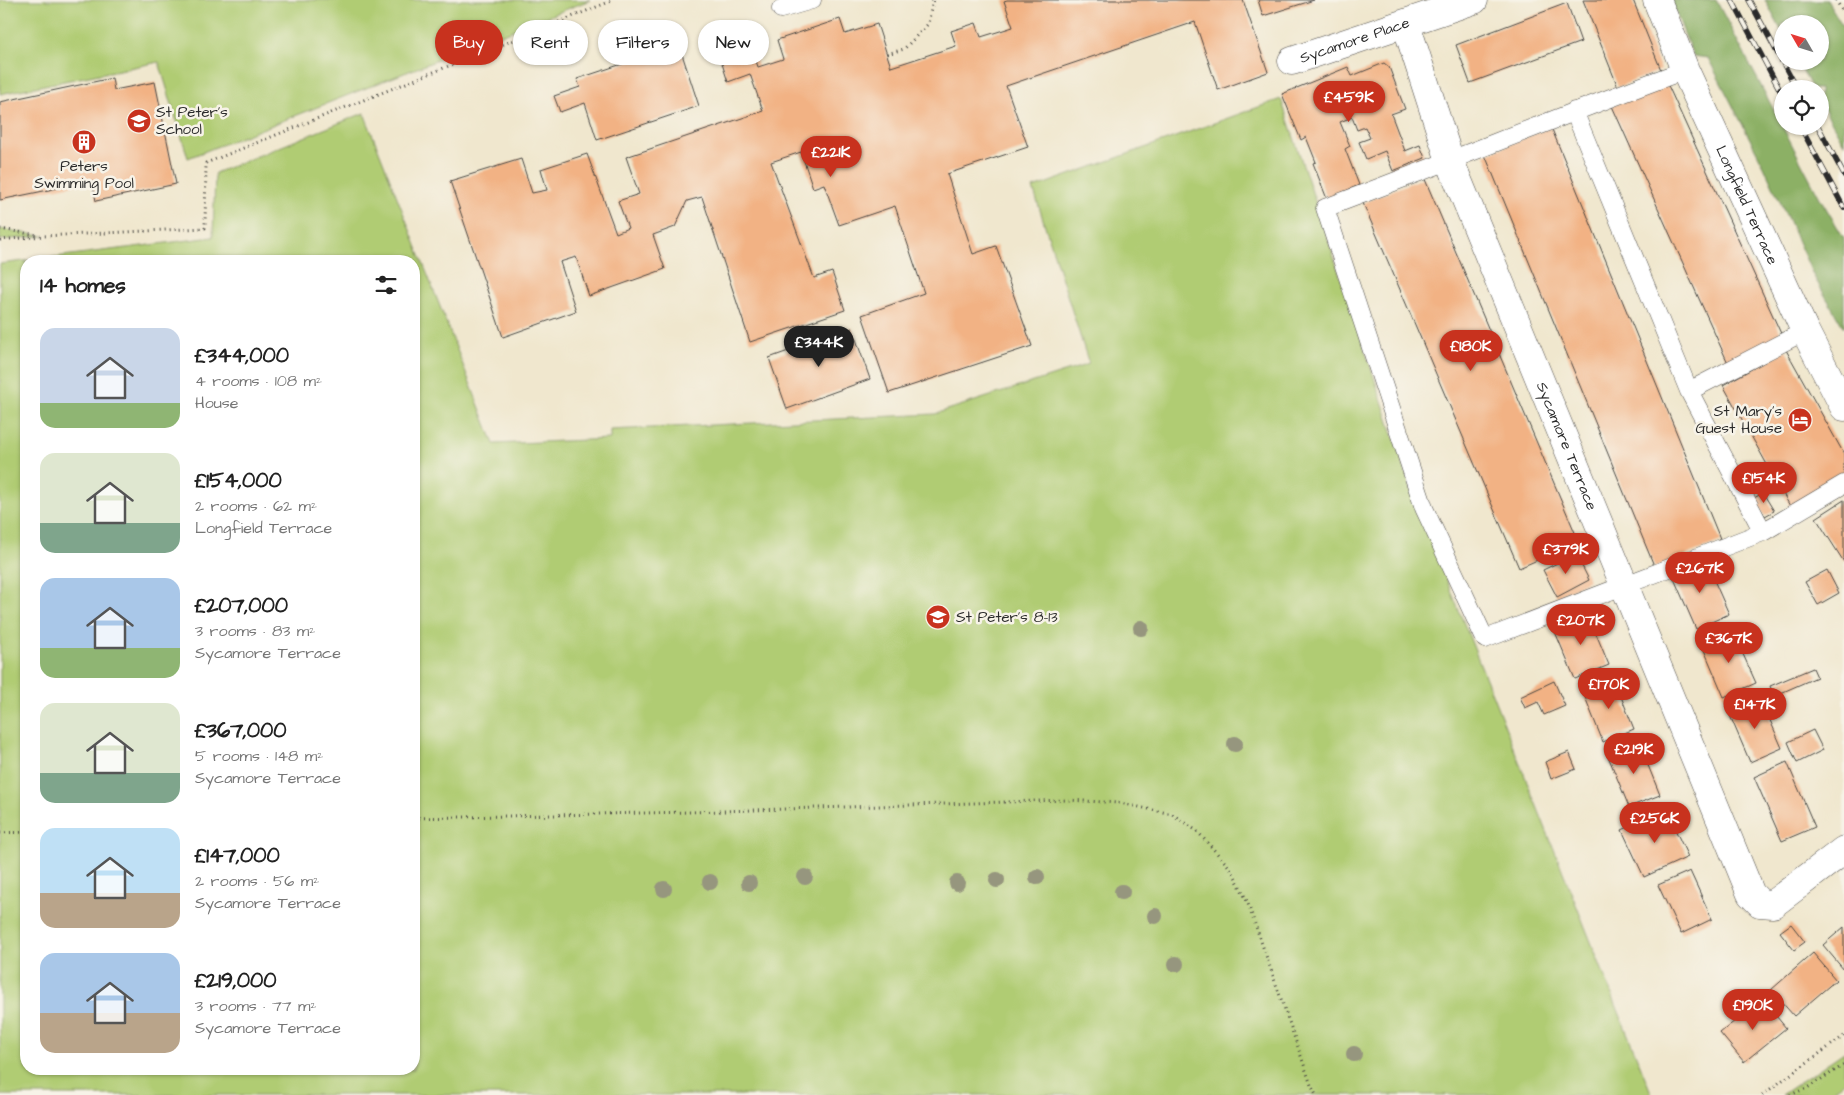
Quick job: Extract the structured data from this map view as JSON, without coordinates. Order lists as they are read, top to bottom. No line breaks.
{"streets":{"street":["Sycamore Place","Longfield Terrace","Sycamore Terrace"]},"crossings":[["Sycamore Place","Sycamore Terrace"]],"places":{"school or university":["St Peter's School","St Peter's 8–13"],"building":["Peters Swimming Pool"],"hotel":["St Mary's Guest House"]},"north":"top left","page":{"chip":["Buy","Rent","Filters","New"],"price":["£459K","£221K","£344K","£180K","£154K","£379K","£267K","£207K","£367K","£170K","£147K","£219K","£256K","£190K"],"heading":"14 homes","list":[{"name":"£344,000","note":"4 rooms · 108 m² · House"},{"name":"£154,000","note":"2 rooms · 62 m² · Longfield Terrace"},{"name":"£207,000","note":"3 rooms · 83 m² · Sycamore Terrace"},{"name":"£367,000","note":"5 rooms · 148 m² · Sycamore Terrace"},{"name":"£147,000","note":"2 rooms · 56 m² · Sycamore Terrace"},{"name":"£219,000","note":"3 rooms · 77 m² · Sycamore Terrace"}]}}
